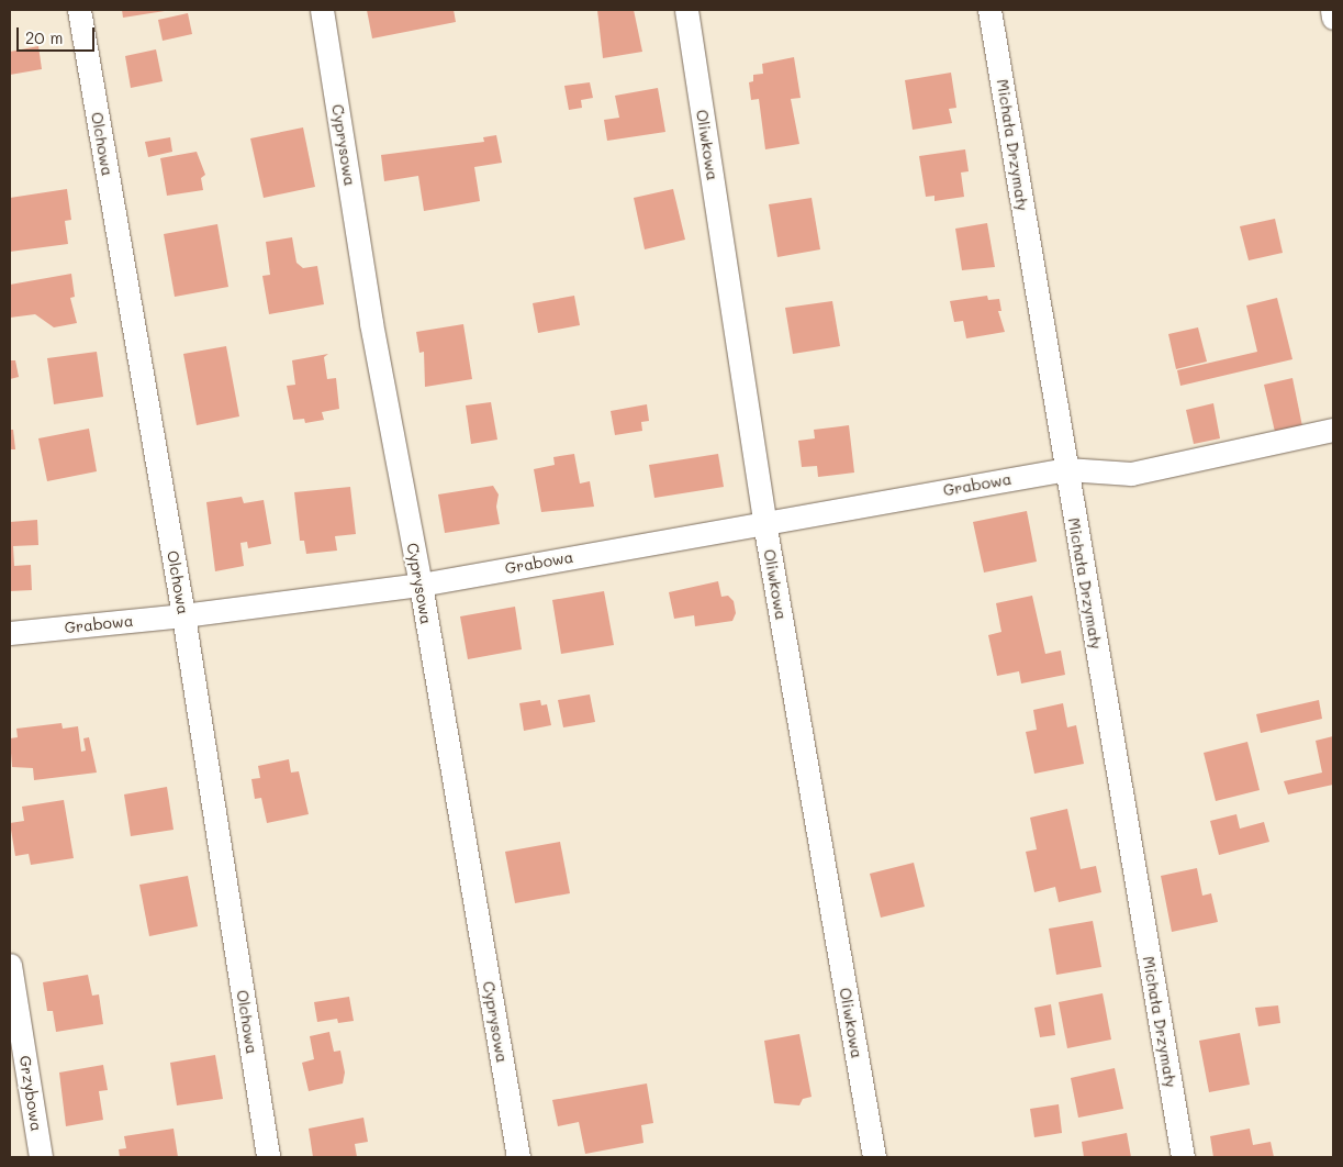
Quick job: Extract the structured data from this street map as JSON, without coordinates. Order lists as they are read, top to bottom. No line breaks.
{"streets":{"street":["Olchowa","Cyprysowa","Oliwkowa","Michała Drzymały","Grabowa","Grzybowa"]},"crossings":[["Olchowa","Grabowa"],["Cyprysowa","Grabowa"],["Oliwkowa","Grabowa"],["Michała Drzymały","Grabowa"]],"scale_bar":"20 m"}
